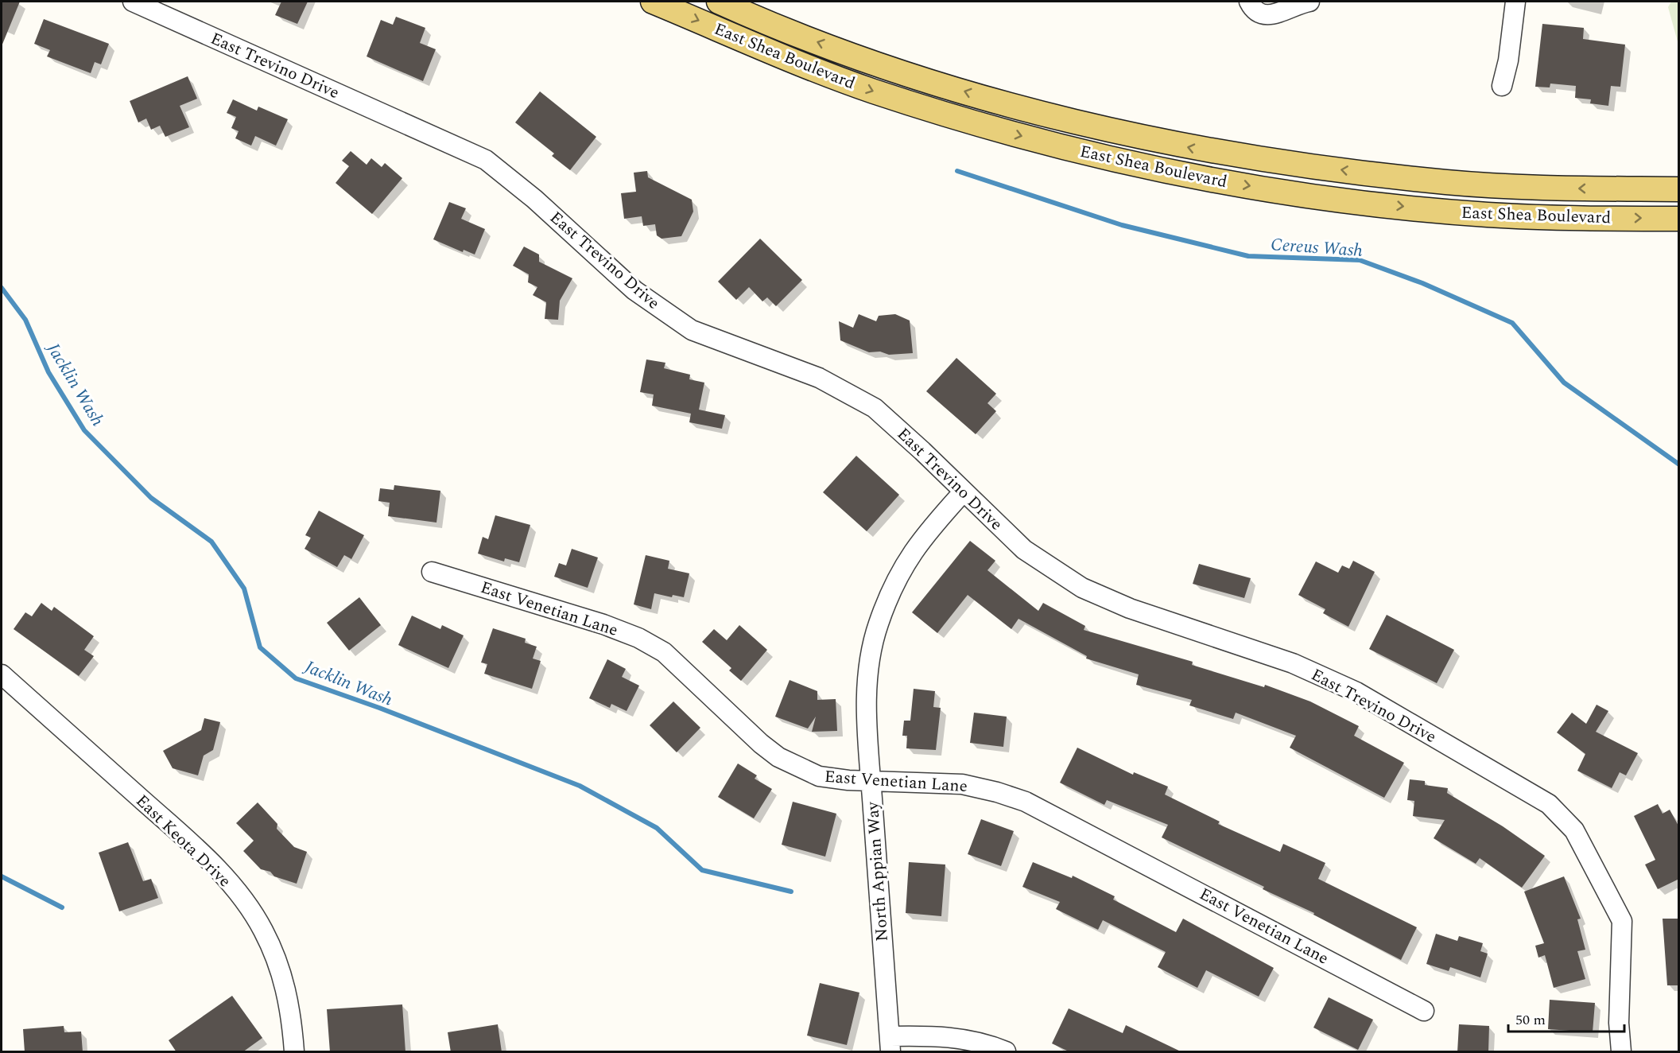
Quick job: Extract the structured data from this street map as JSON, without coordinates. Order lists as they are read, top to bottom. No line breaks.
{"streets":{"main road":["East Shea Boulevard"],"street":["East Trevino Drive","East Venetian Lane","East Keota Drive","North Appian Way"]},"crossings":[["East Trevino Drive","North Appian Way"],["East Venetian Lane","North Appian Way"]],"water":["Cereus Wash","Jacklin Wash"],"scale_bar":"50 m"}
